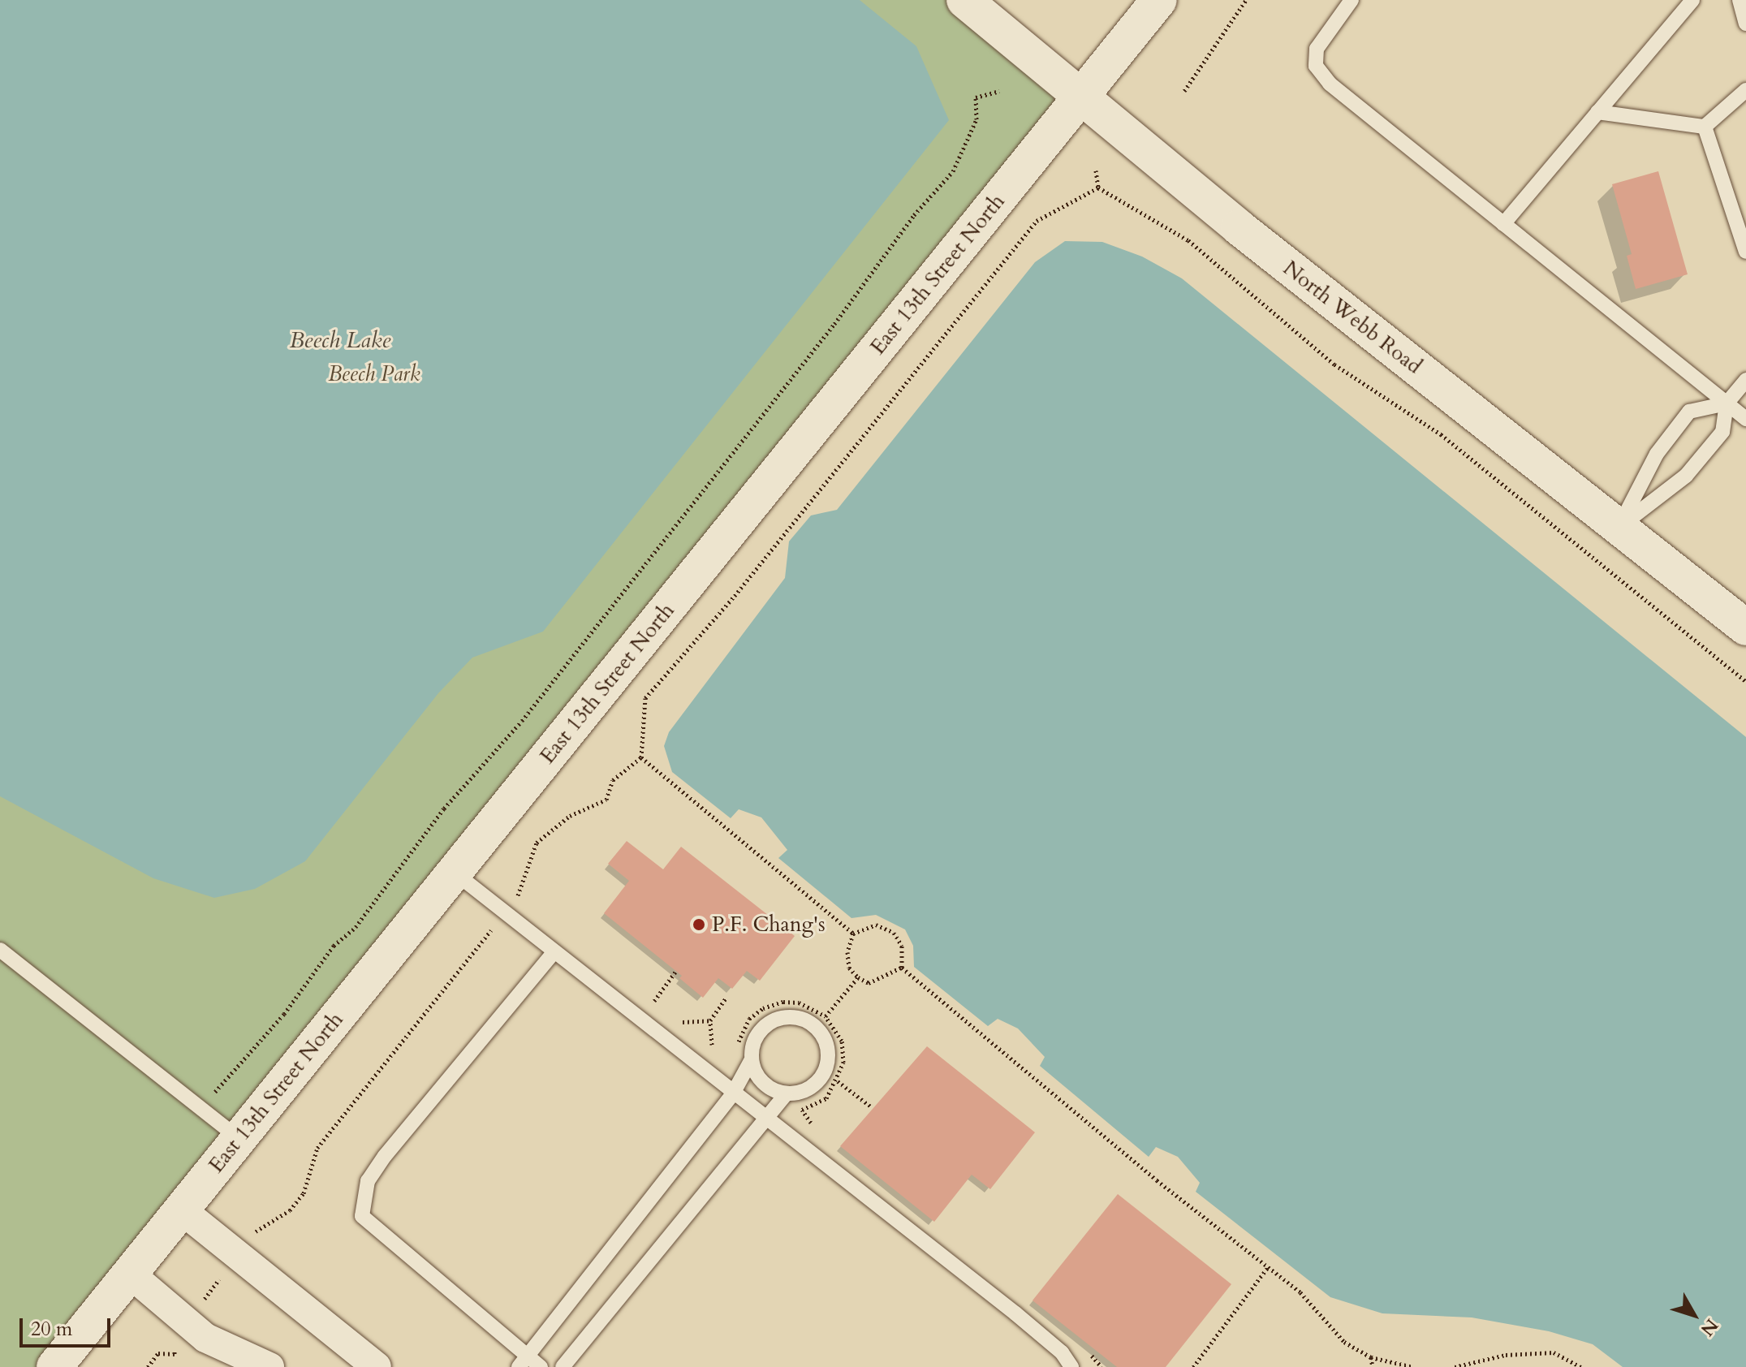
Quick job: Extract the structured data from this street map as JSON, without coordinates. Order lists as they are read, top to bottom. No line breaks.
{"streets":{"main road":["East 13th Street North","North Webb Road"]},"crossings":[["East 13th Street North","North Webb Road"]],"water":["Beech Lake"],"parks":["Beech Park"],"places":["P.F. Chang's"],"scale_bar":"20 m","north":"bottom right"}
